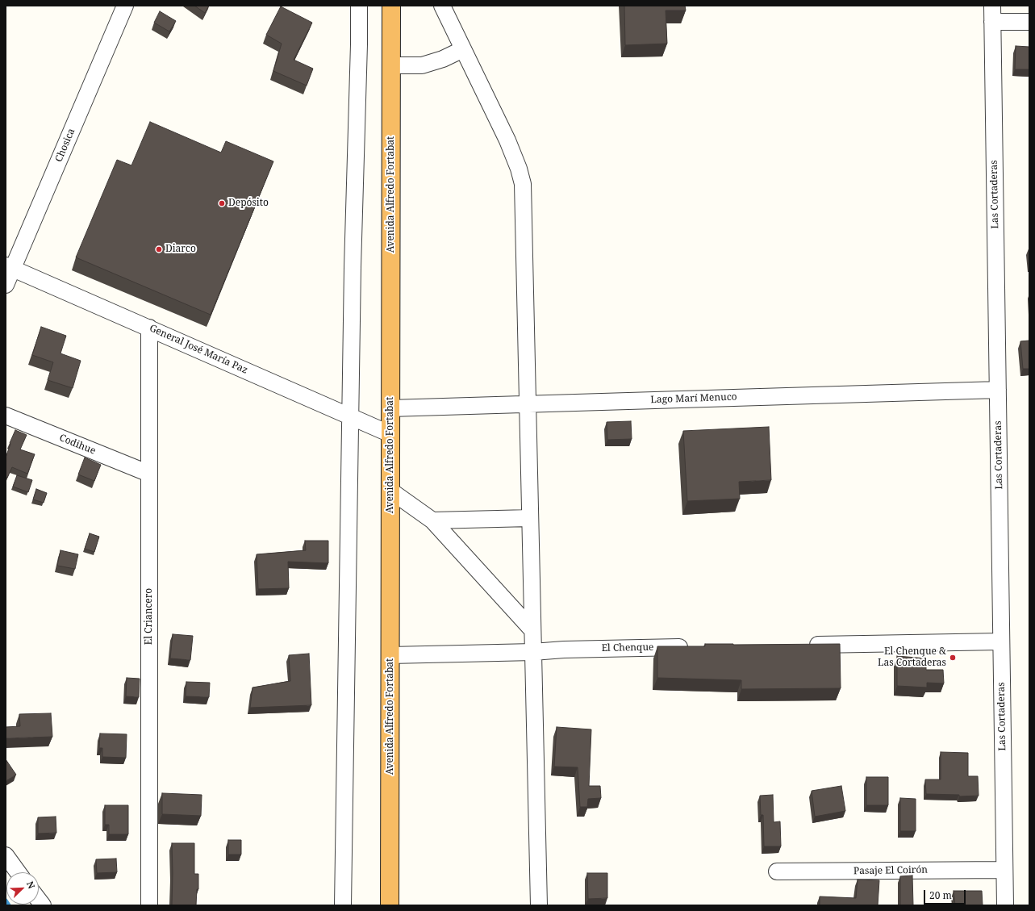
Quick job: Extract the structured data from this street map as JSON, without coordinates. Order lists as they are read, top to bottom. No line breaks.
{"streets":{"highway":["Avenida Alfredo Fortabat"],"street":["Chosica","Las Cortaderas","General José María Paz","Lago Marí Menuco","Codihue","El Criancero","El Chenque","Pasaje El Coirón"]},"crossings":[["Chosica","General José María Paz"],["Avenida Alfredo Fortabat","General José María Paz"],["Avenida Alfredo Fortabat","Lago Marí Menuco"],["Avenida Alfredo Fortabat","El Chenque"],["Las Cortaderas","Lago Marí Menuco"],["Las Cortaderas","Pasaje El Coirón"],["General José María Paz","El Criancero"],["Codihue","El Criancero"]],"places":["Depósito","Diarco","El Chenque & Las Cortaderas"],"scale_bar":"20 m","north":"top right"}
